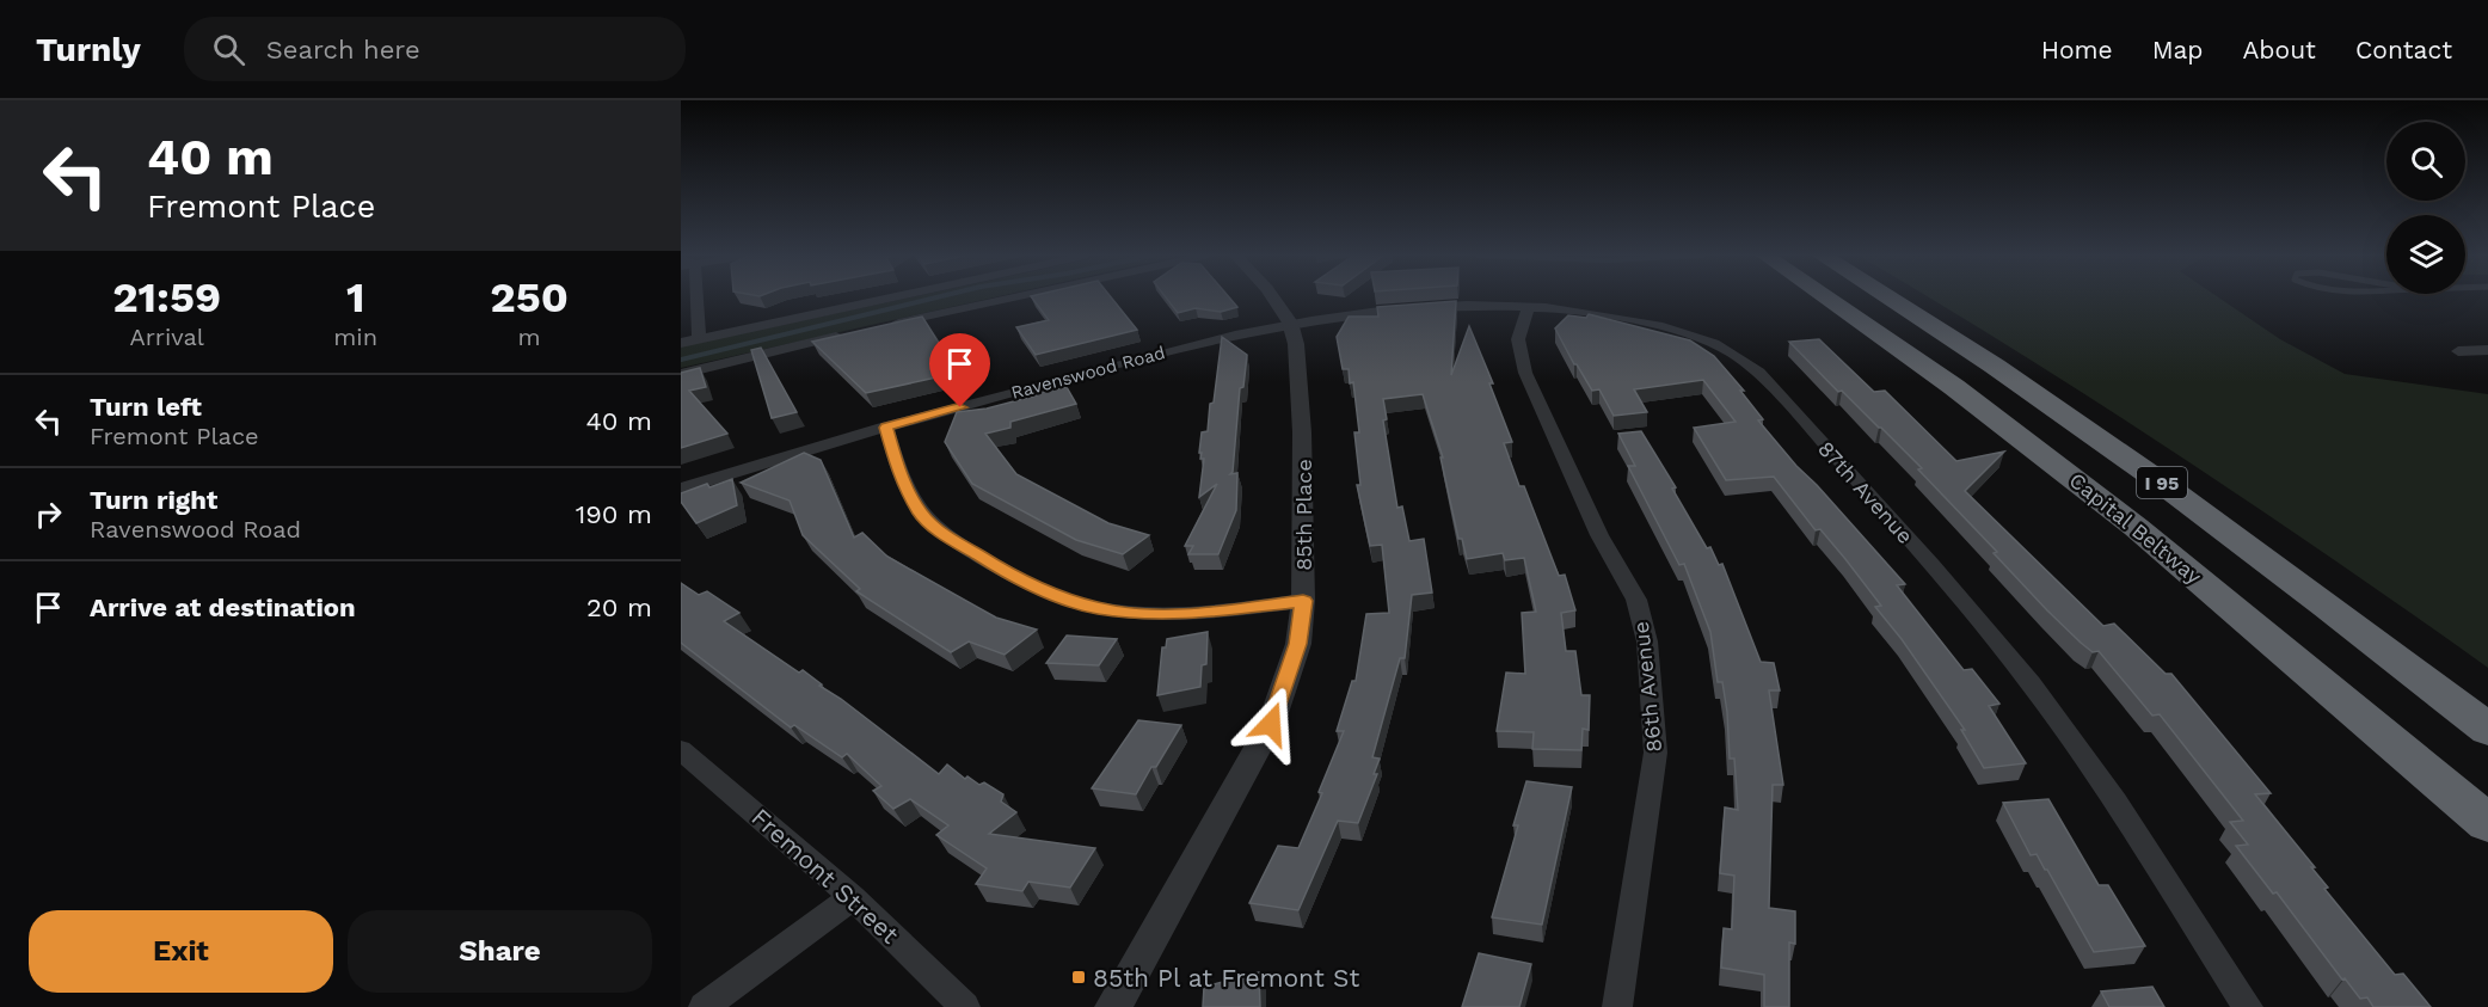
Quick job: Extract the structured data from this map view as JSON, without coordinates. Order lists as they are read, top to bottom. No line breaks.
{"streets":{"highway":["I 95","Capital Beltway"],"street":["Ravenswood Road","87th Avenue","85th Place","86th Avenue","Fremont Street"]},"crossings":[["Ravenswood Road","87th Avenue"],["Ravenswood Road","85th Place"],["87th Avenue","85th Place"],["87th Avenue","86th Avenue"]],"places":{"transit":["85th Pl at Fremont St"]},"page":{"header":"Turnly","search":"Search here","nav":["Home","Map","About","Contact"],"turn":["40 m","Fremont Place"],"eta":["21:59","Arrival","1","min","250","m"],"list":[{"name":"Turn left","note":"Fremont Place","value":"40 m"},{"name":"Turn right","note":"Ravenswood Road","value":"190 m"},{"name":"Arrive at destination","value":"20 m"}],"buttons":["Exit","Share"]}}
